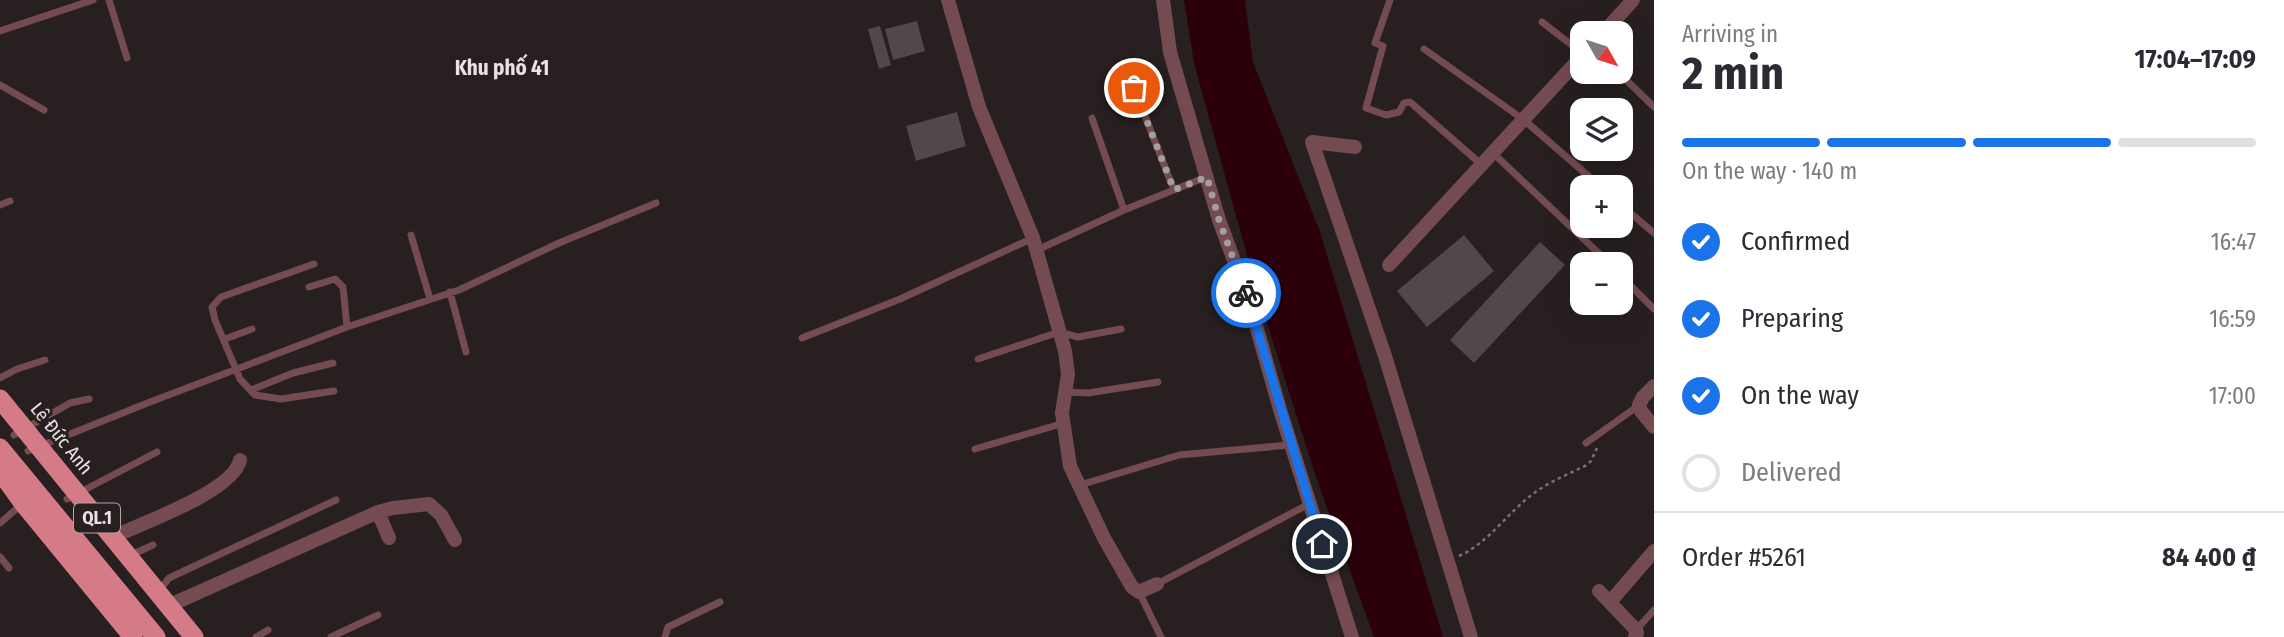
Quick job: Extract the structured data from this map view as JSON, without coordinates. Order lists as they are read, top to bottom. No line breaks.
{"streets":{"highway":["Lê Đức Anh","QL.1"]},"districts":["Khu phố 41"],"north":"bottom right","page":{"heading":["2 min","Arriving in","17:04–17:09"],"panel":["Order #5261","84 400 ₫"],"map_buttons":["+","−"],"bar":"On the way · 140 m","list":[["Confirmed","16:47"],["Preparing","16:59"],["On the way","17:00"],"Delivered"]}}
